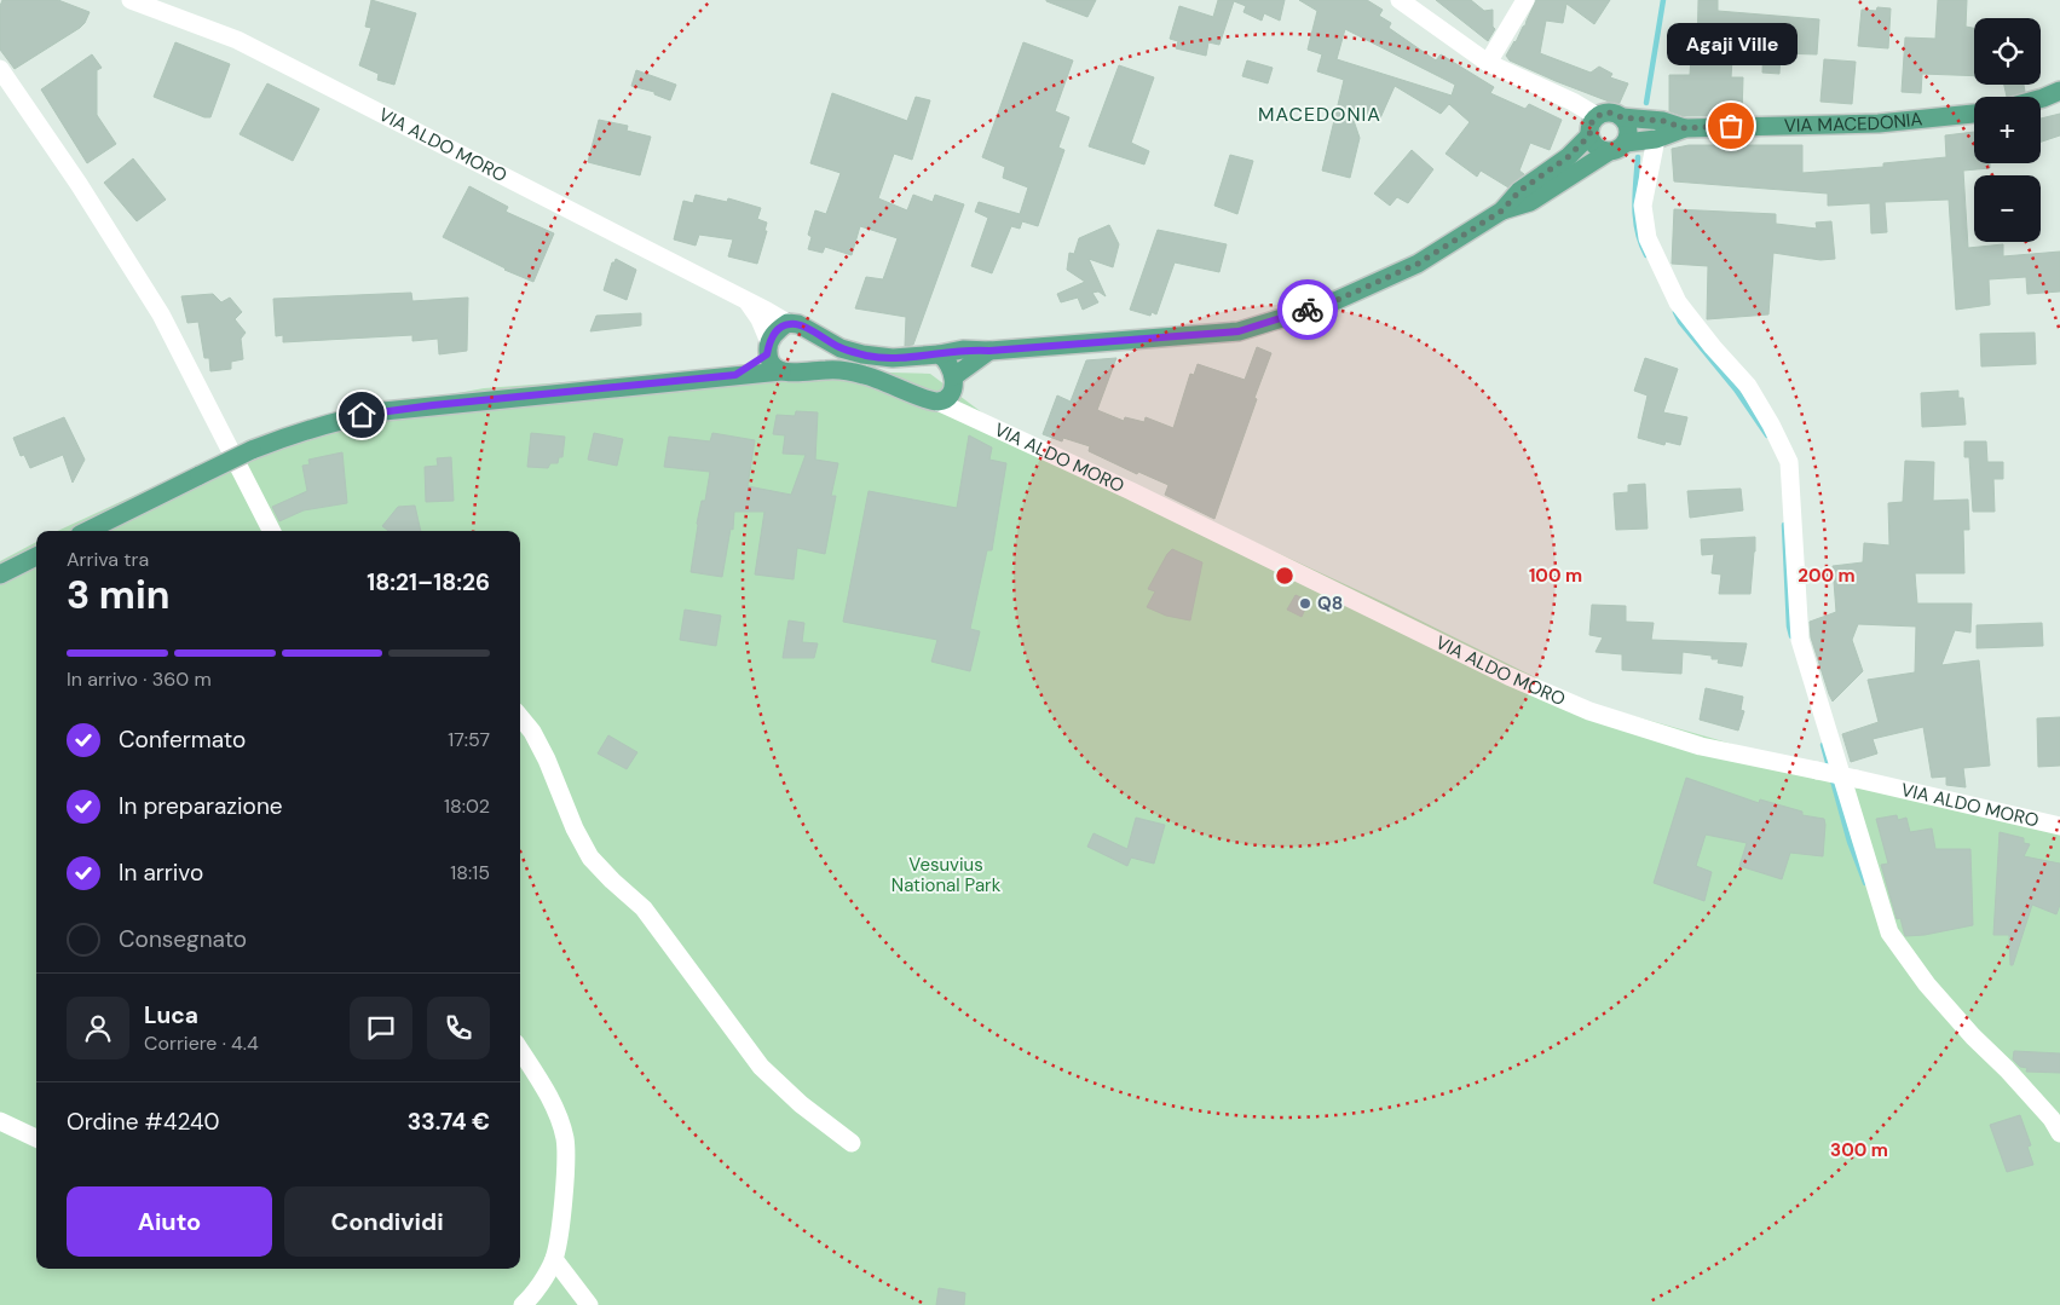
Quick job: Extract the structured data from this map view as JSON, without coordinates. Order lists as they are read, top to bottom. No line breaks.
{"streets":{"main road":["VIA MACEDONIA"],"street":["VIA ALDO MORO"]},"districts":["MACEDONIA"],"parks":["Vesuvius National Park"],"places":["Agaji Ville","Q8"],"page":{"map_buttons":["+","−"],"bubble":"Agaji Ville","heading":["3 min","Arriva tra","18:21–18:26"],"panel":["Luca","Corriere · 4.4","Ordine #4240","33.74 €"],"bar":"In arrivo · 360 m","list":[["Confermato","17:57"],["In preparazione","18:02"],["In arrivo","18:15"],"Consegnato"],"buttons":["Aiuto","Condividi"]},"rings":["100 m","200 m","300 m"]}
